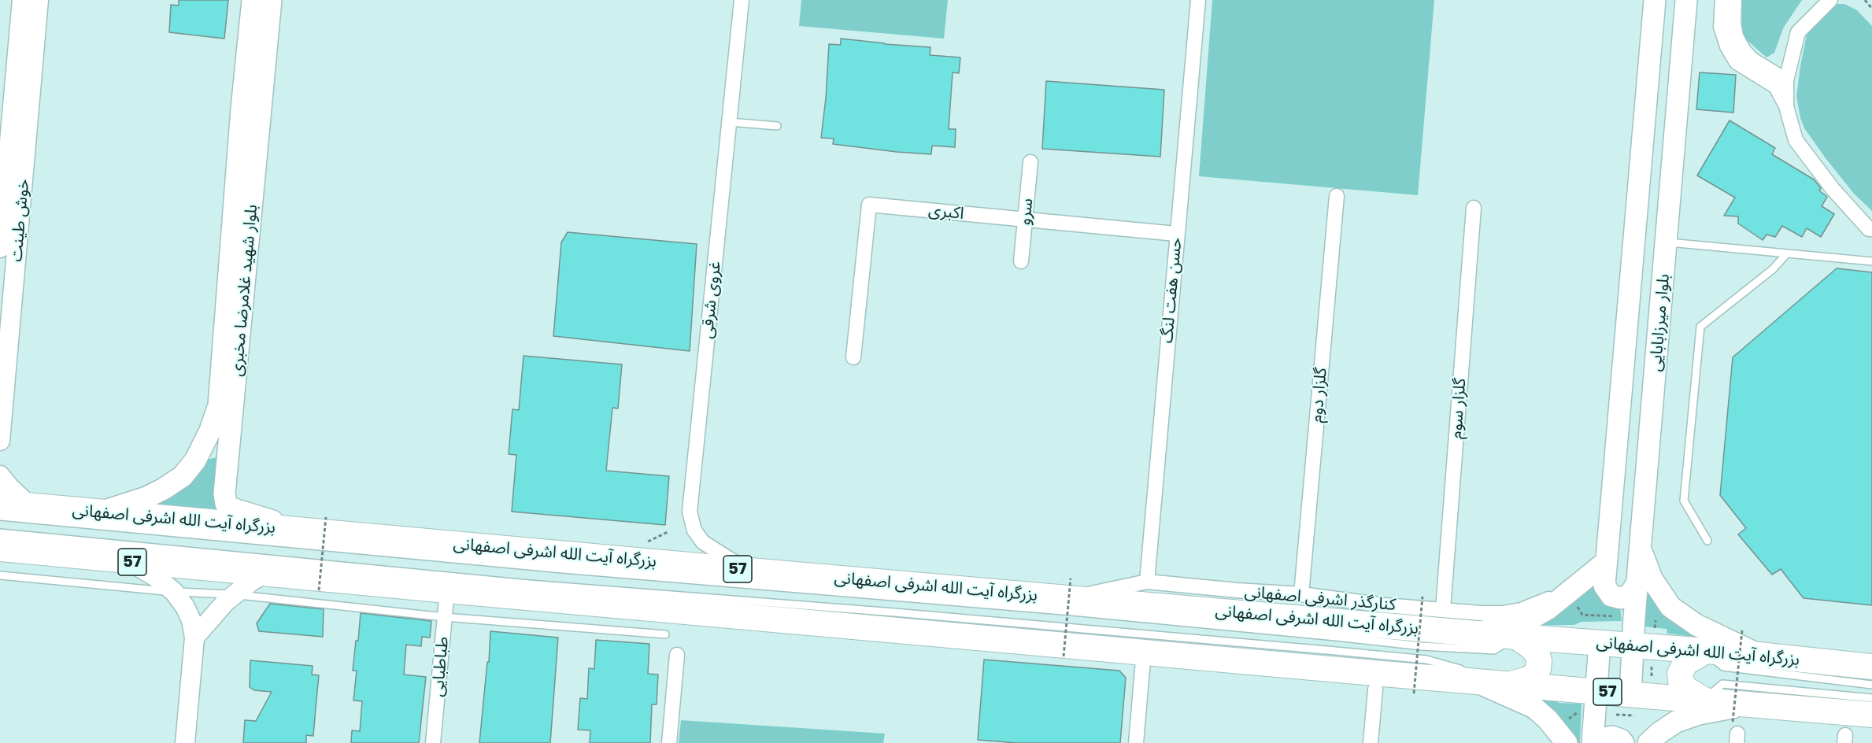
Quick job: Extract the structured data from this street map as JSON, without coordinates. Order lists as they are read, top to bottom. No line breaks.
{"streets":{"highway":["بزرگراه آیت الله اشرفی اصفهانی","57"],"main road":["بلوار شهید غلامرضا مخبری","بلوار میرزابابایی"],"street":["اکبری","سرو","خوش طینت","حسن هفت لنگ","غروی شرقی","گلزار دوم","گلزار سوم","کنارگذر اشرفی اصفهانی","طباطبایی"]},"crossings":[["اکبری","سرو"],["اکبری","حسن هفت لنگ"],["بلوار شهید غلامرضا مخبری","بزرگراه آیت الله اشرفی اصفهانی"],["حسن هفت لنگ","کنارگذر اشرفی اصفهانی"],["غروی شرقی","بزرگراه آیت الله اشرفی اصفهانی"],["بلوار میرزابابایی","بزرگراه آیت الله اشرفی اصفهانی"],["بلوار میرزابابایی","57"],["گلزار دوم","کنارگذر اشرفی اصفهانی"],["گلزار سوم","کنارگذر اشرفی اصفهانی"],["بزرگراه آیت الله اشرفی اصفهانی","کنارگذر اشرفی اصفهانی"],["57","طباطبایی"]]}
